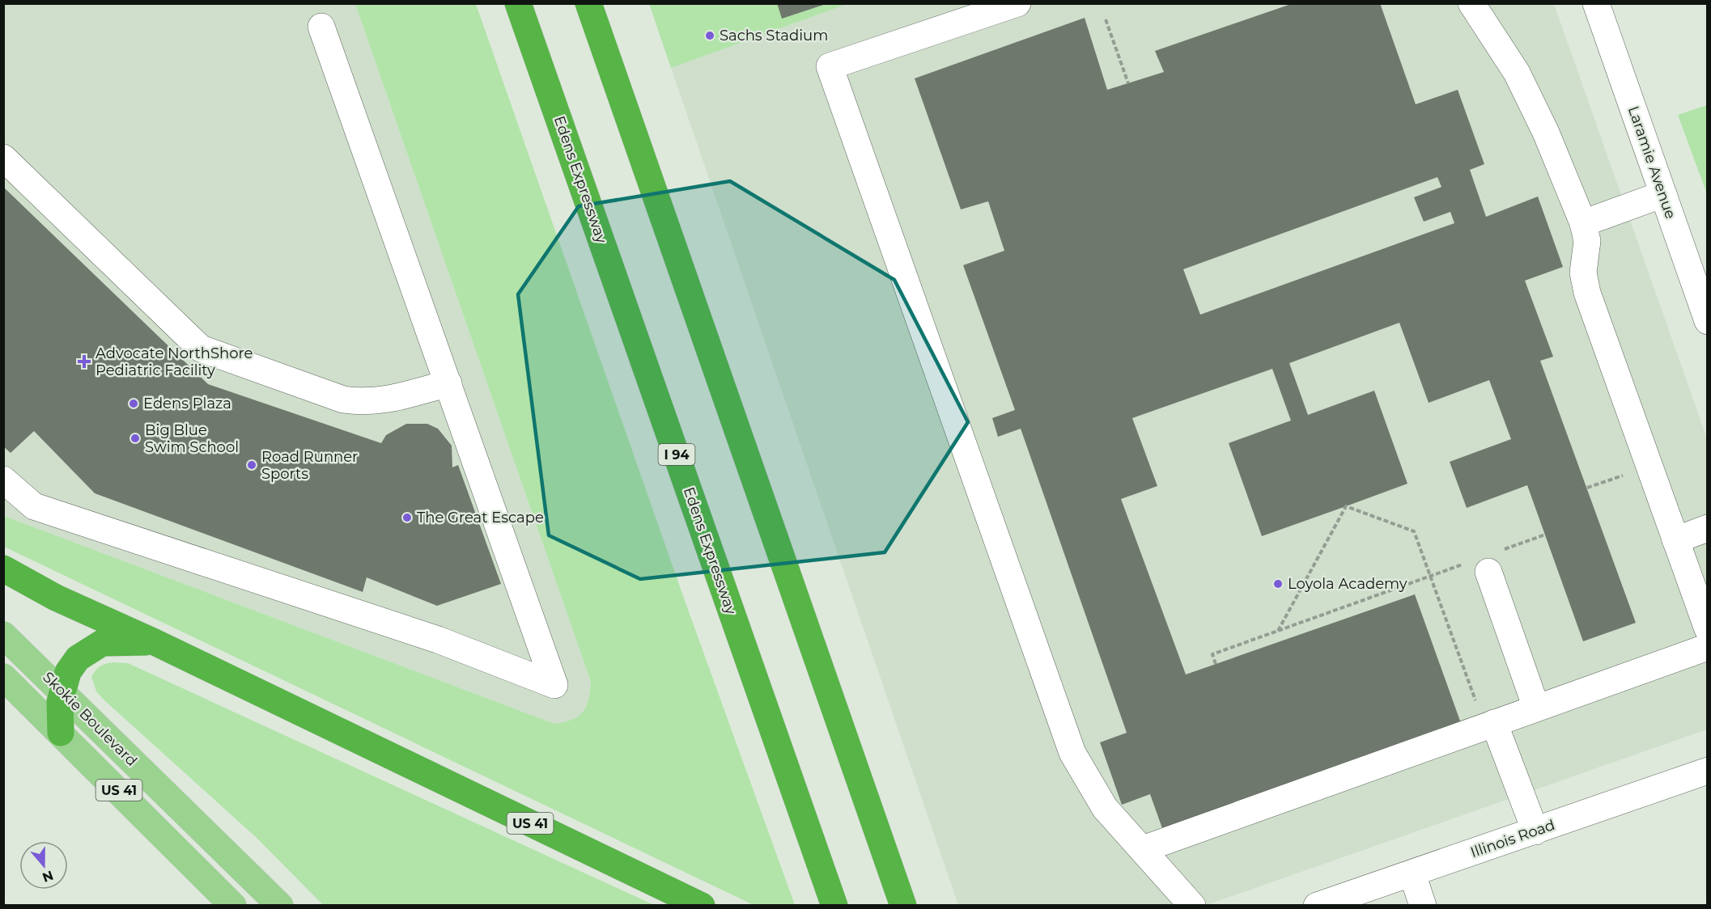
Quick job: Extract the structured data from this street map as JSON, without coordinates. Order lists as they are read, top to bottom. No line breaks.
{"streets":{"highway":["Edens Expressway","I 94","US 41"],"main road":["Skokie Boulevard"],"street":["Laramie Avenue","Illinois Road"]},"places":{"other":["Sachs Stadium","Edens Plaza","Big Blue Swim School","Road Runner Sports","The Great Escape","Loyola Academy"],"health":["Advocate NorthShore Pediatric Facility"]},"north":"bottom"}
